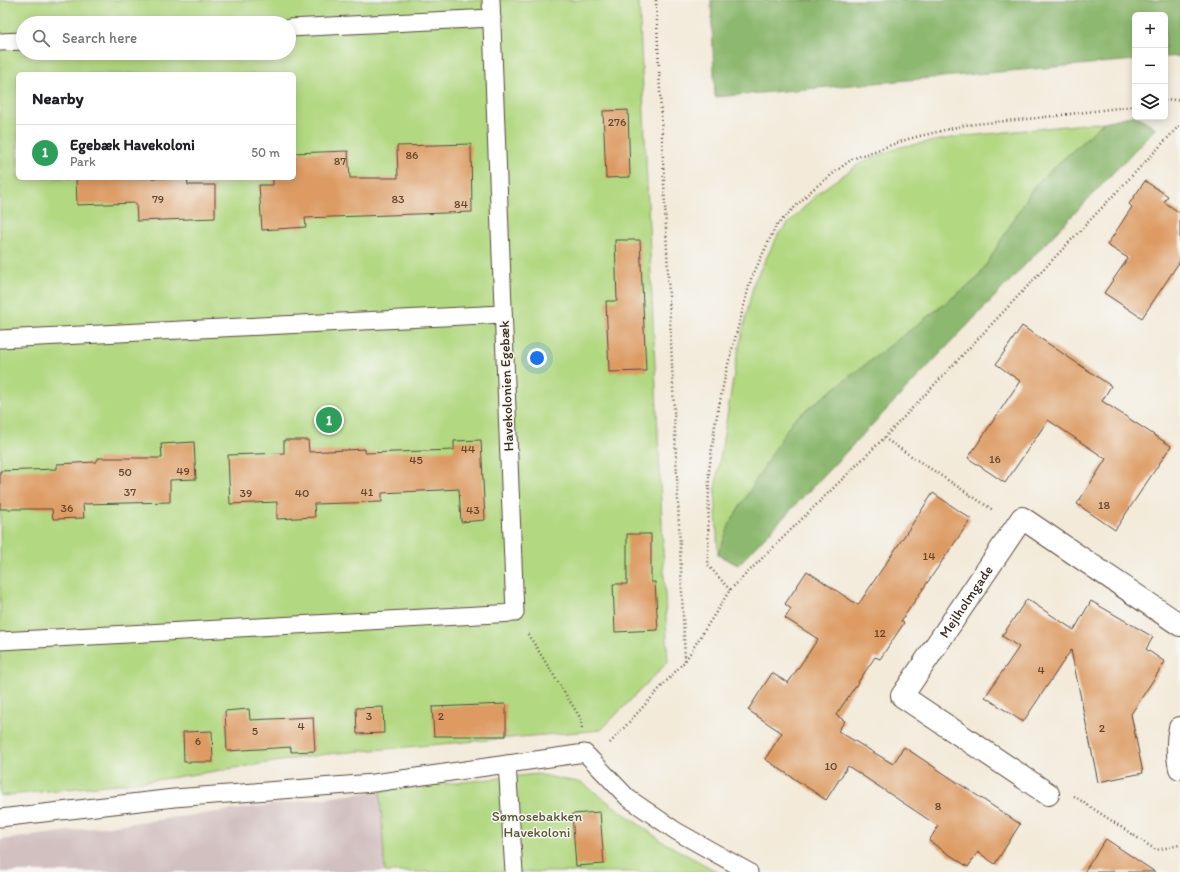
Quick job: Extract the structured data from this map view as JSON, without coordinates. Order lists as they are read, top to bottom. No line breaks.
{"streets":{"street":["Mejlholmgade"],"lane":["Havekolonien Egebæk"]},"parks":["Sømosebakken Havekoloni"],"house_numbers":["276","86","87","79","83","84","44","16","45","49","50","37","41","39","40","18","36","43","14","12","4","3","2","4","2","5","6","10","8"],"page":{"map_buttons":["+","−"],"search":"Search here","heading":"Nearby","list":[{"mark":"1","name":"Egebæk Havekoloni","note":"Park","value":"50 m"}],"pins":"1"}}
